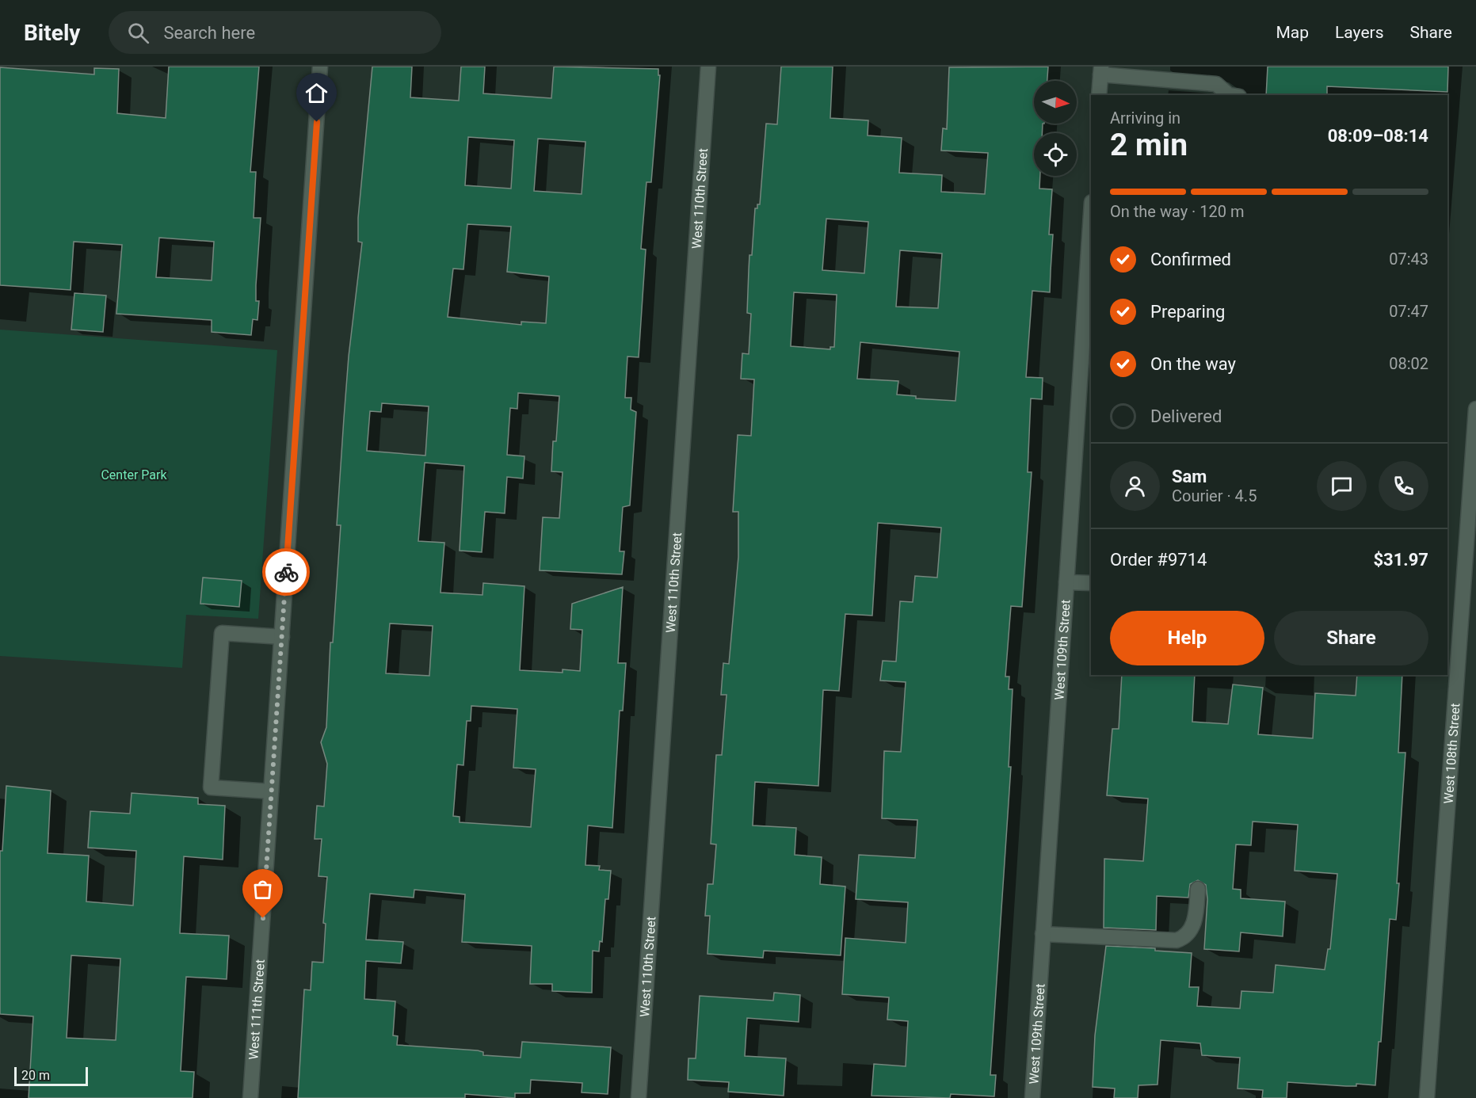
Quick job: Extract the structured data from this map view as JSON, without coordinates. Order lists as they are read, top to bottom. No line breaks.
{"streets":{"street":["West 110th Street","West 109th Street","West 108th Street","West 111th Street"]},"parks":["Center Park"],"scale_bar":"20 m","north":"right","page":{"header":"Bitely","search":"Search here","nav":["Map","Layers","Share"],"heading":["2 min","Arriving in","08:09–08:14"],"panel":["Sam","Courier · 4.5","Order #9714","$31.97"],"bar":"On the way · 120 m","list":[["Confirmed","07:43"],["Preparing","07:47"],["On the way","08:02"],"Delivered"],"buttons":["Help","Share"],"scale":"20 m"}}
